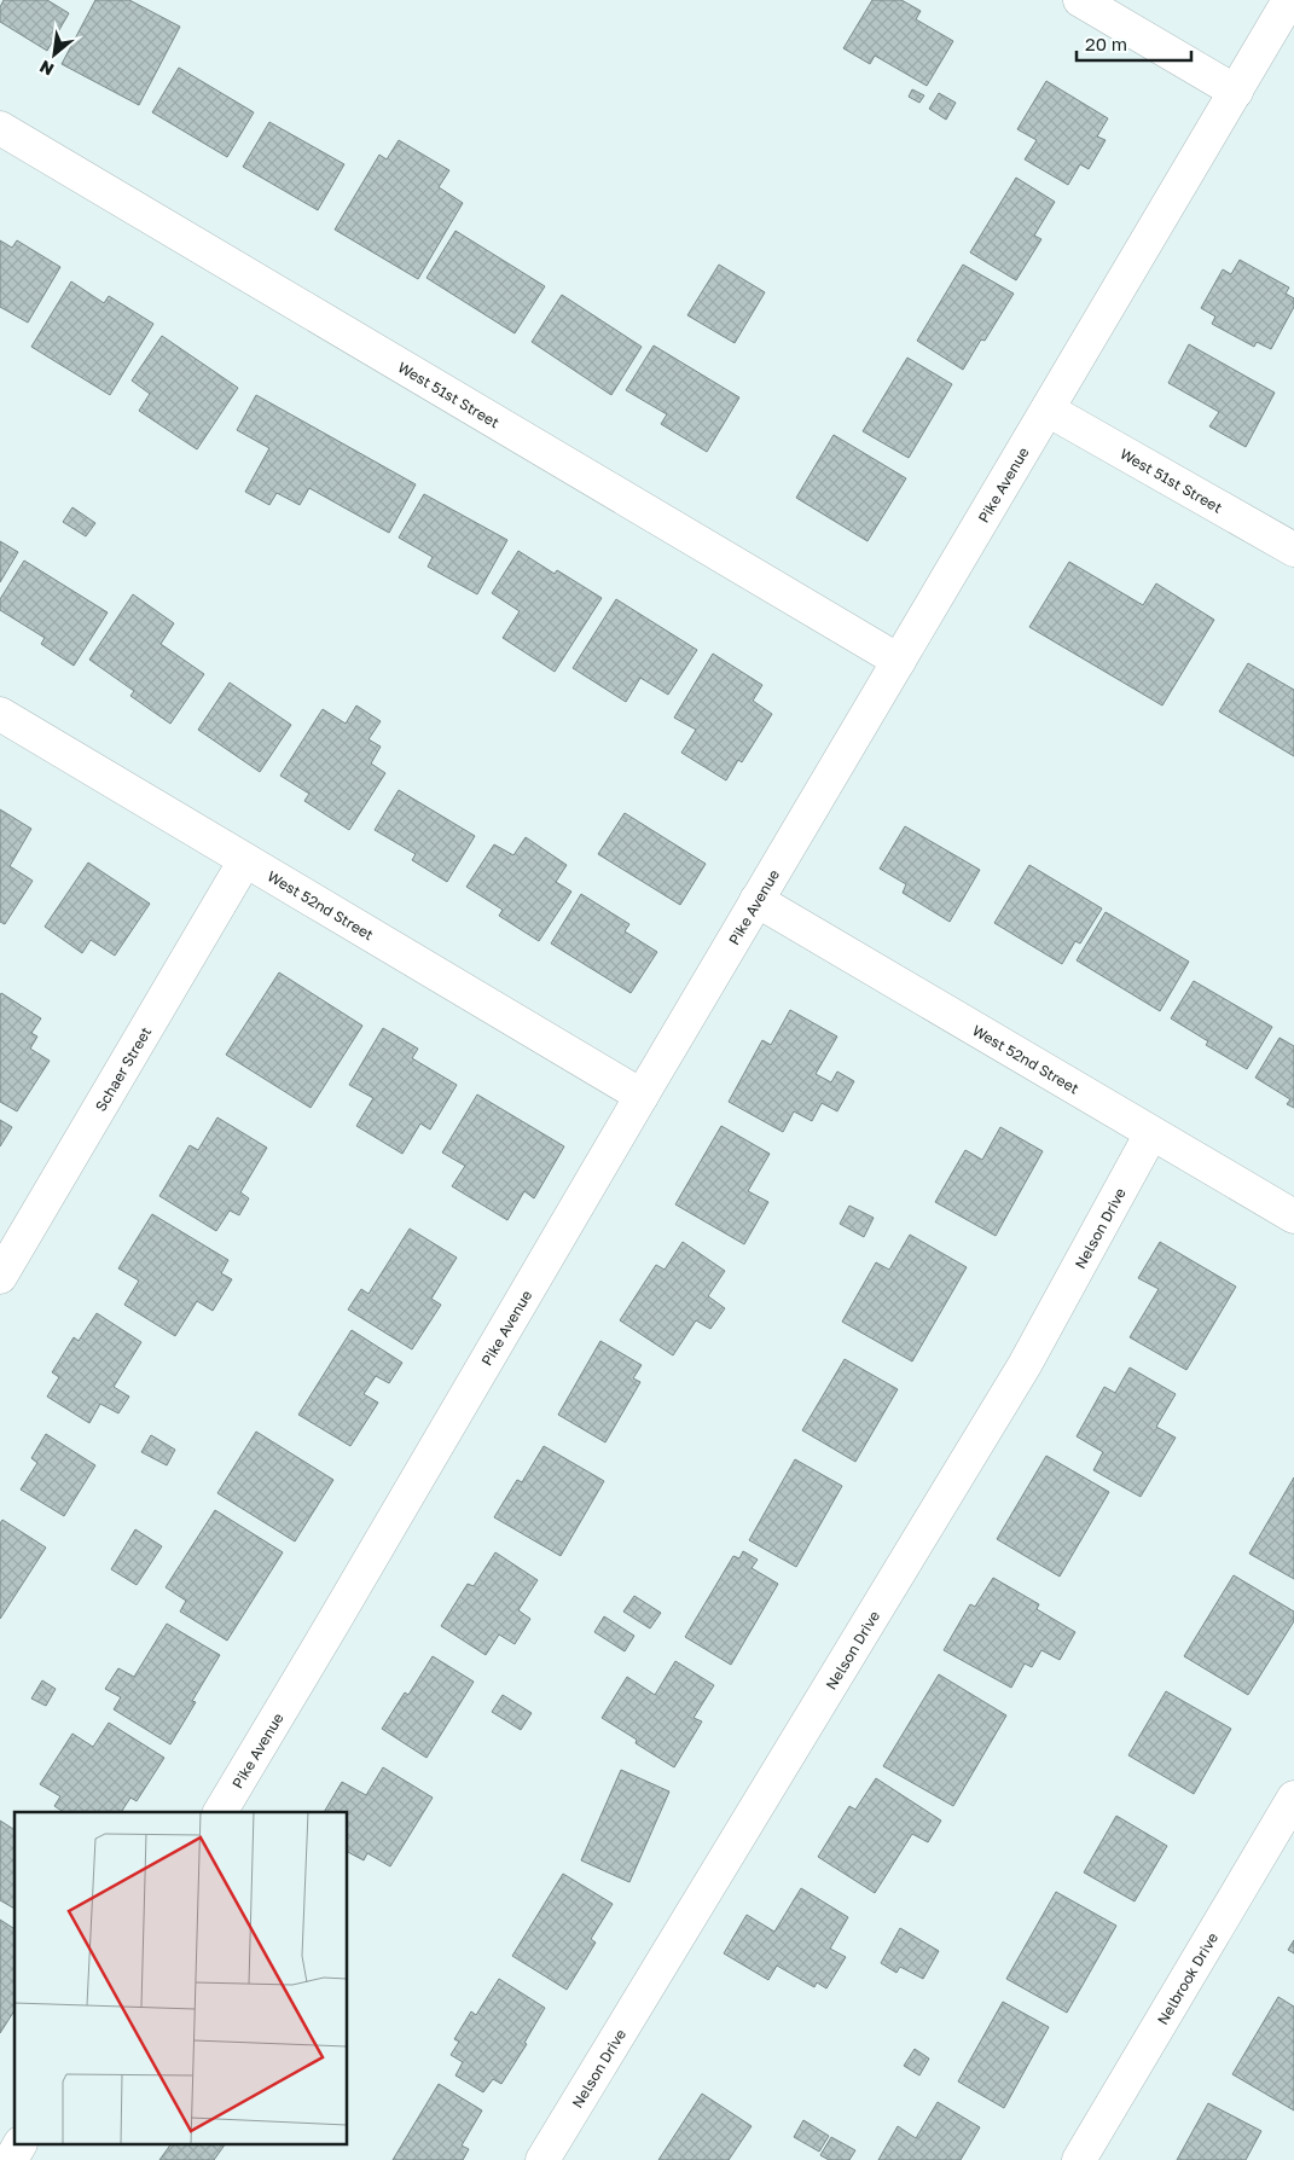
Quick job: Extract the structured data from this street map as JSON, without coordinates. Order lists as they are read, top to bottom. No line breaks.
{"streets":{"street":["West 51st Street","Pike Avenue","West 52nd Street","Schaer Street","Nelson Drive","Nelbrook Drive"]},"crossings":[["West 51st Street","Pike Avenue"],["Pike Avenue","West 52nd Street"],["West 52nd Street","Schaer Street"],["West 52nd Street","Nelson Drive"]],"scale_bar":"20 m","north":"bottom left"}
